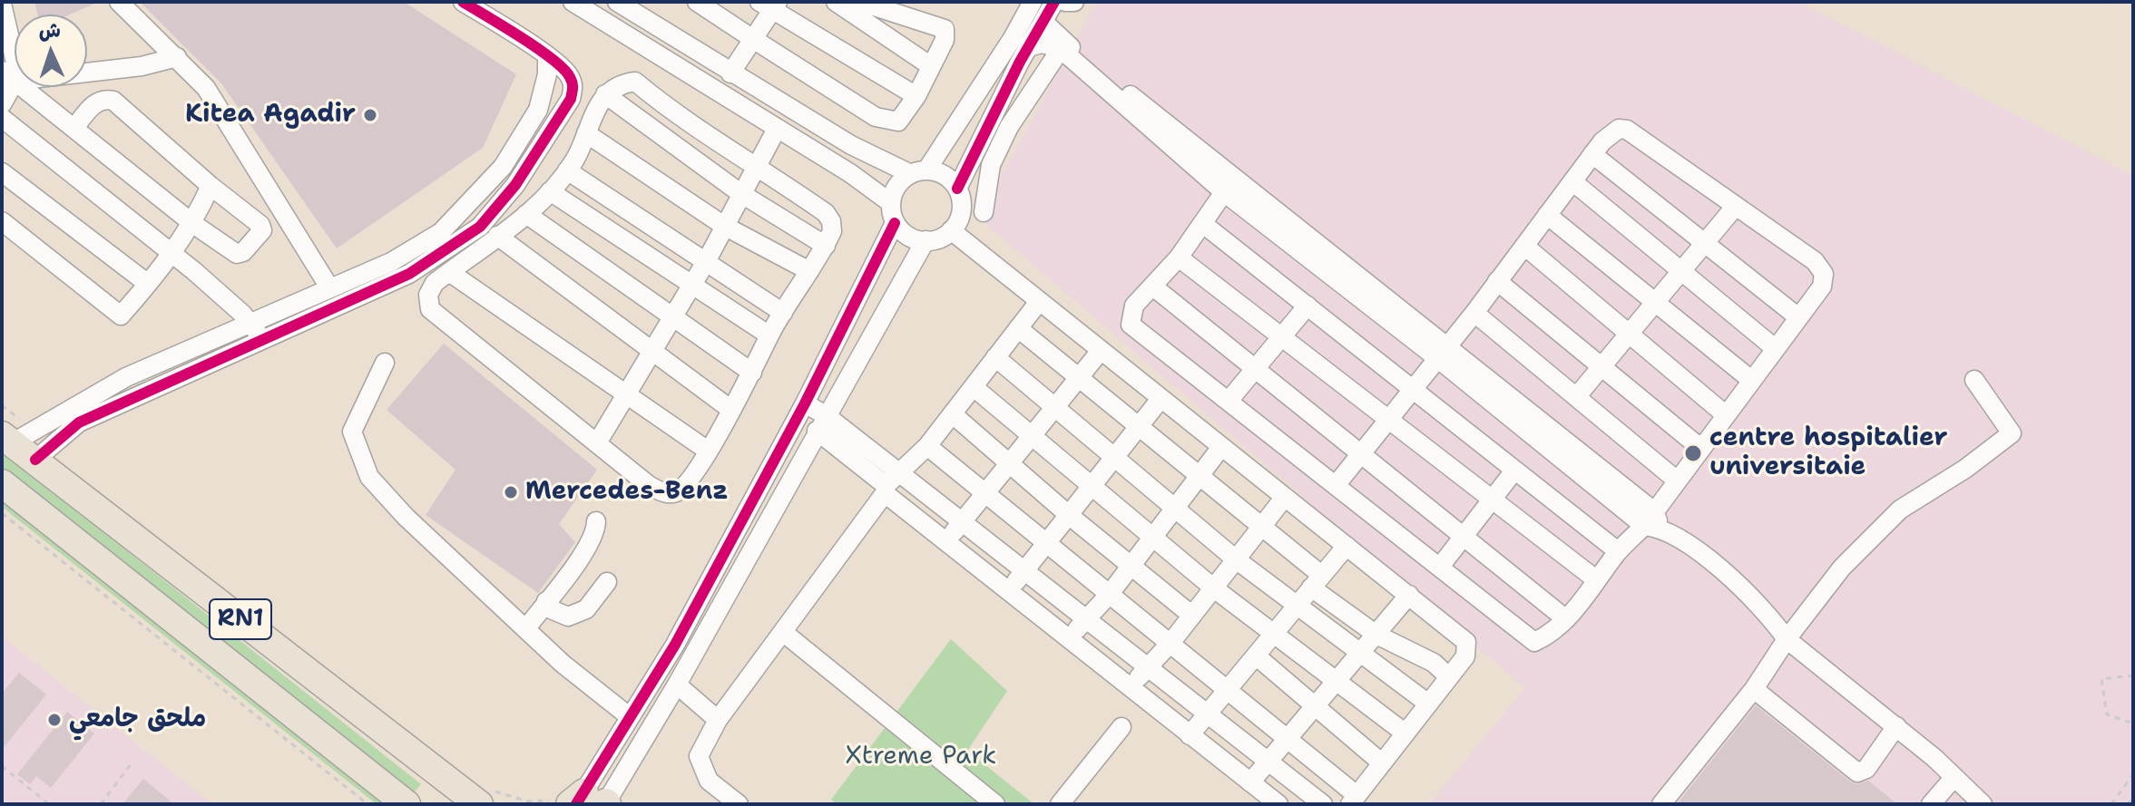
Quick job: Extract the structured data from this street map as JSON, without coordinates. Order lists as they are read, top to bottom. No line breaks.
{"streets":{"highway":["RN1"]},"parks":["Xtreme Park"],"places":["Kitea Agadir","centre hospitalier universitaie","Mercedes-Benz","ملحق جامعي"],"north":"top"}
